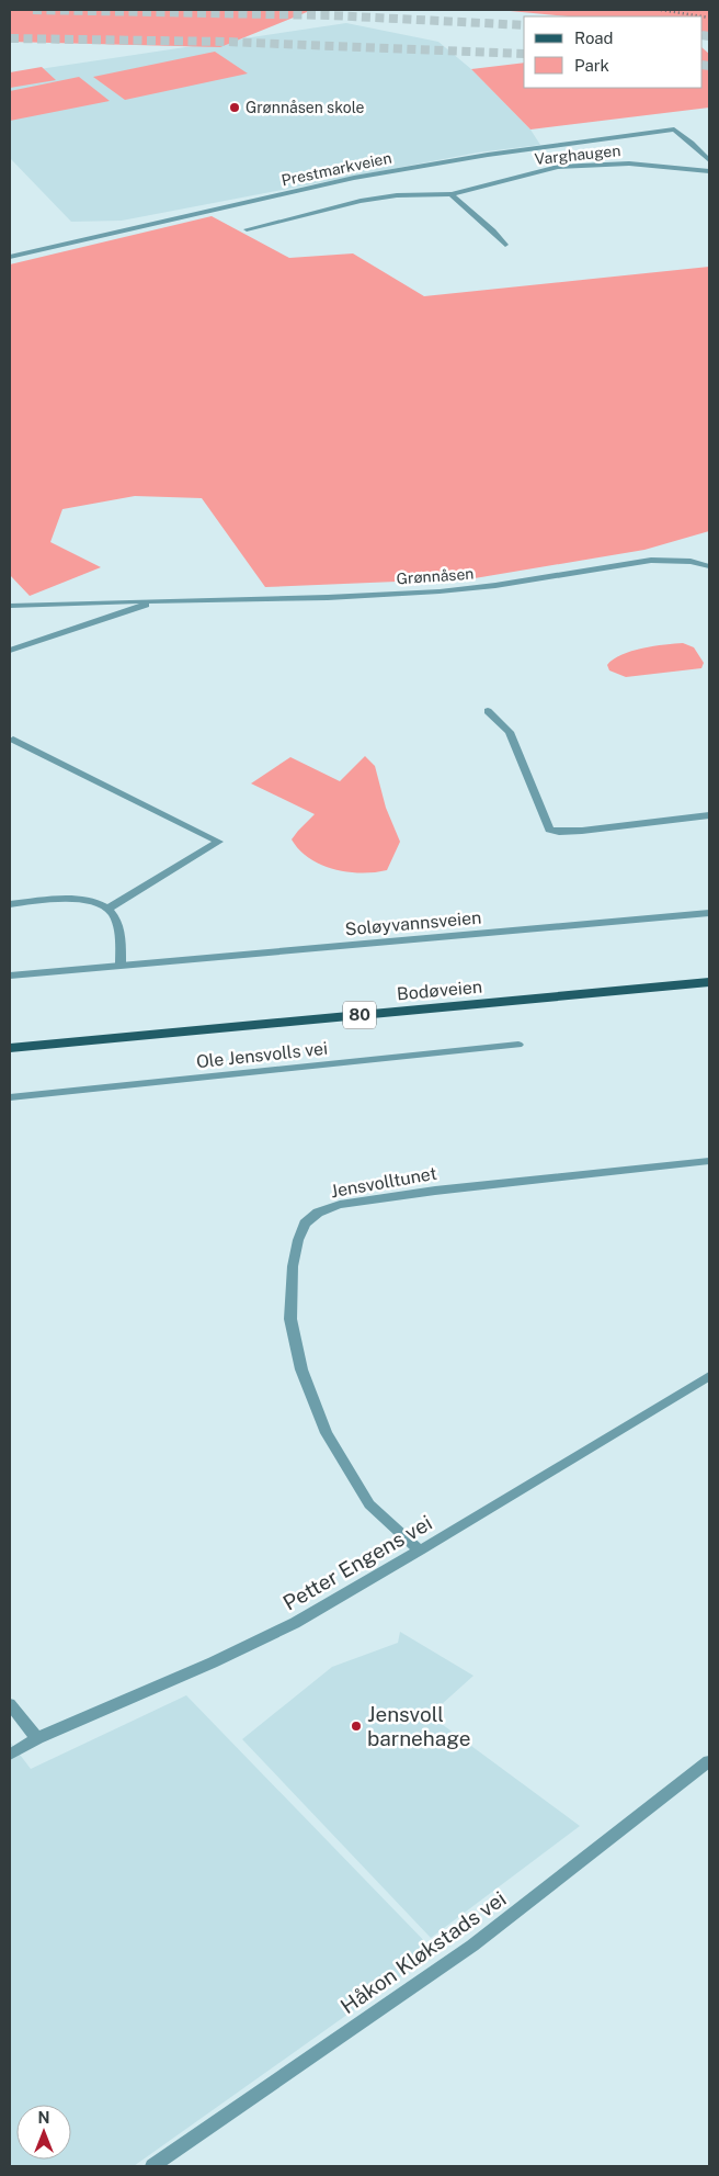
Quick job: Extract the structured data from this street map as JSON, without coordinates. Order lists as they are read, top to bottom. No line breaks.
{"streets":{"main road":["Bodøveien","80"],"street":["Varghaugen","Prestmarkveien","Grønnåsen","Soløyvannsveien","Ole Jensvolls vei","Jensvolltunet","Petter Engens vei","Håkon Kløkstads vei"]},"crossings":[["Jensvolltunet","Petter Engens vei"]],"places":["Grønnåsen skole","Jensvoll barnehage"],"legend":["Road","Park"],"north":"top"}
